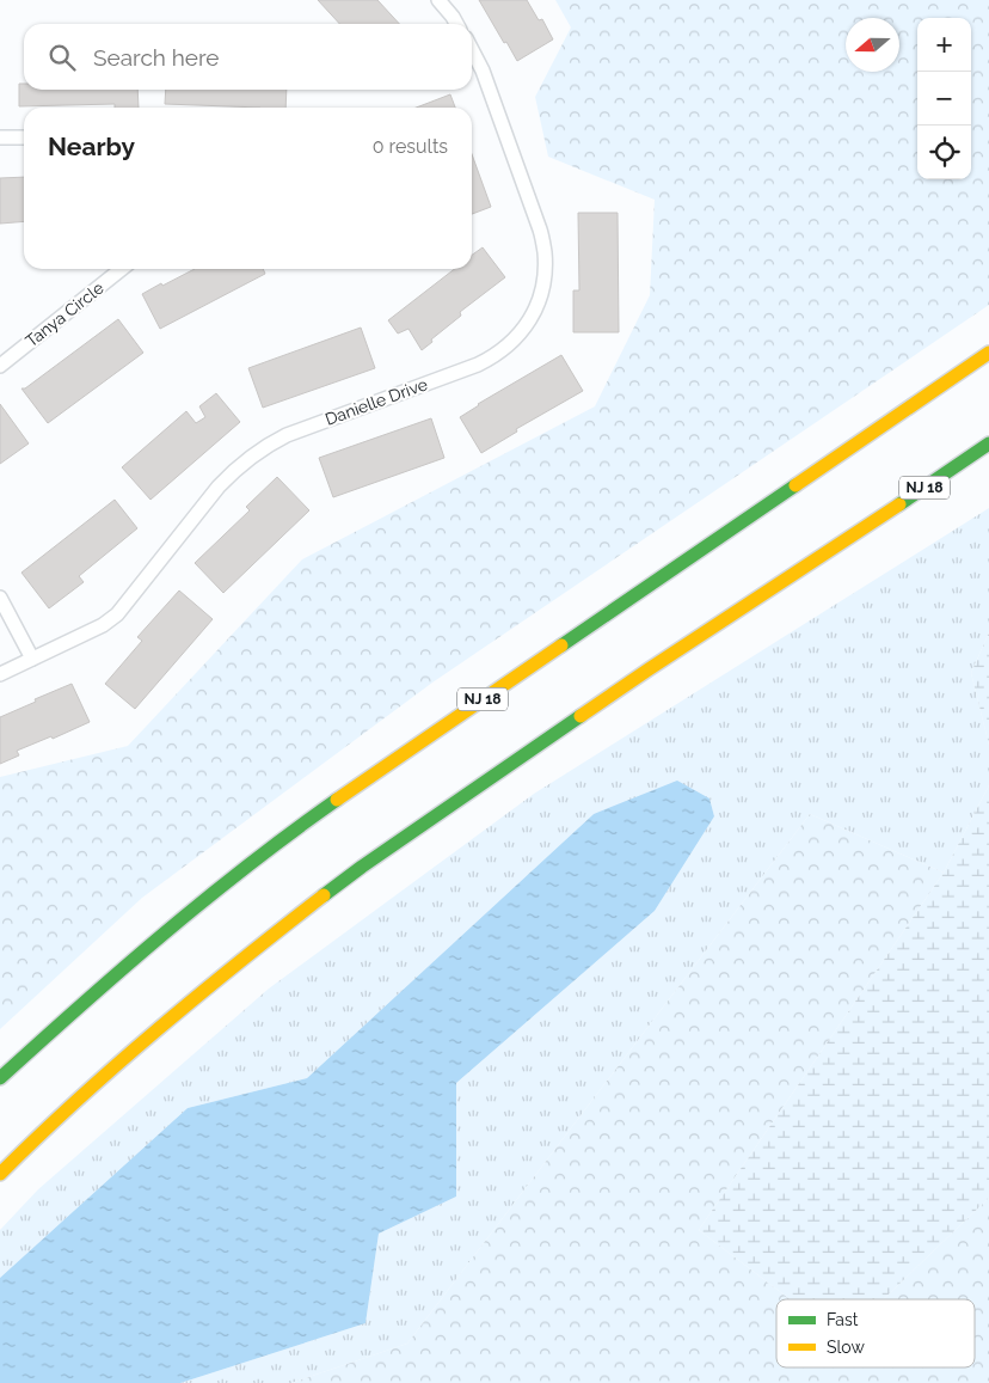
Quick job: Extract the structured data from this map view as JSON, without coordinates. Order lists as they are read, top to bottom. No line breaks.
{"streets":{"highway":["NJ 18"],"street":["Tanya Circle","Danielle Drive"]},"legend":["Fast","Slow"],"north":"left","page":{"map_buttons":["+","−"],"search":"Search here","heading":["Nearby","0 results"]}}
